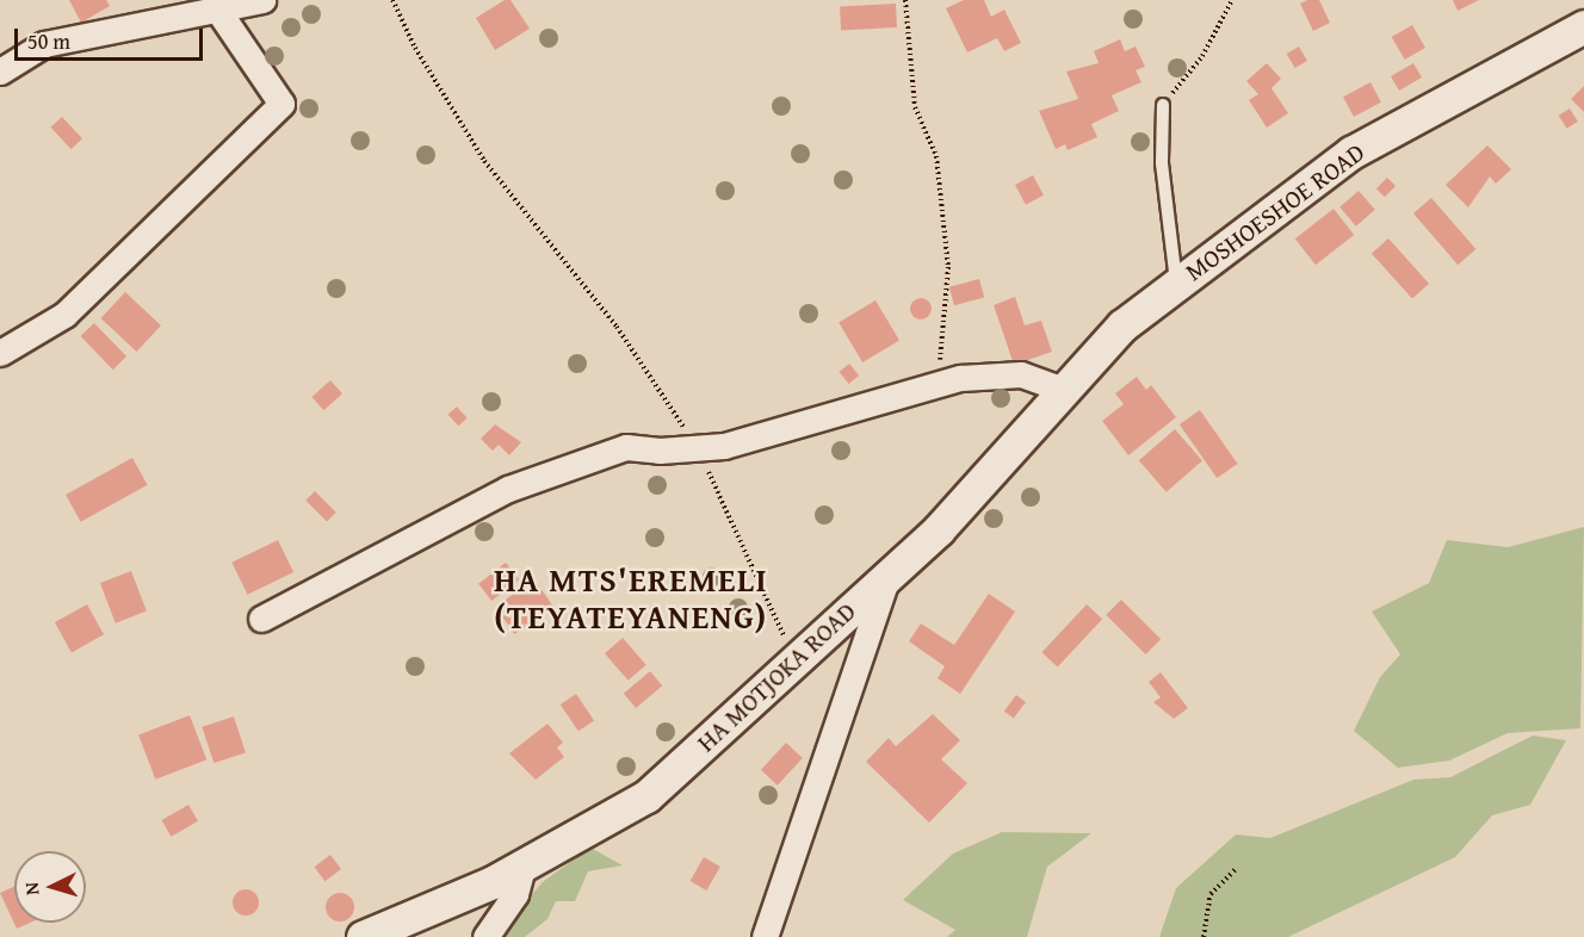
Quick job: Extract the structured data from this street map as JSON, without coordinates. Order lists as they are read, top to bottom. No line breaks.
{"streets":{"street":["MOSHOESHOE ROAD","HA MOTJOKA ROAD"]},"crossings":[["MOSHOESHOE ROAD","HA MOTJOKA ROAD"]],"districts":["HA MTS'EREMELI (TEYATEYANENG)"],"scale_bar":"50 m","north":"left"}
